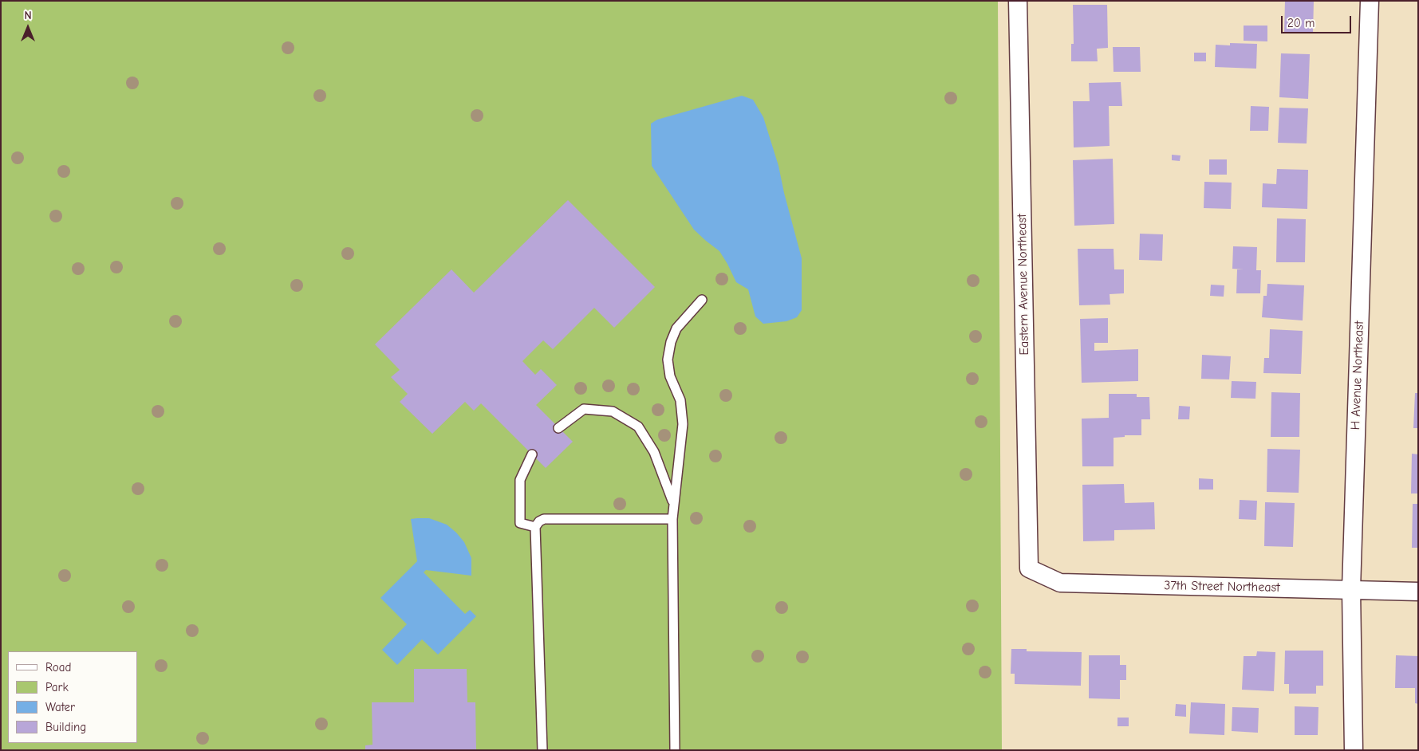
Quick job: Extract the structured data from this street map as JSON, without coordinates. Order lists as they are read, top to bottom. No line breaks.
{"streets":{"street":["Eastern Avenue Northeast","H Avenue Northeast","37th Street Northeast"]},"crossings":[["Eastern Avenue Northeast","37th Street Northeast"],["H Avenue Northeast","37th Street Northeast"]],"legend":["Road","Park","Water","Building"],"scale_bar":"20 m","north":"top"}
